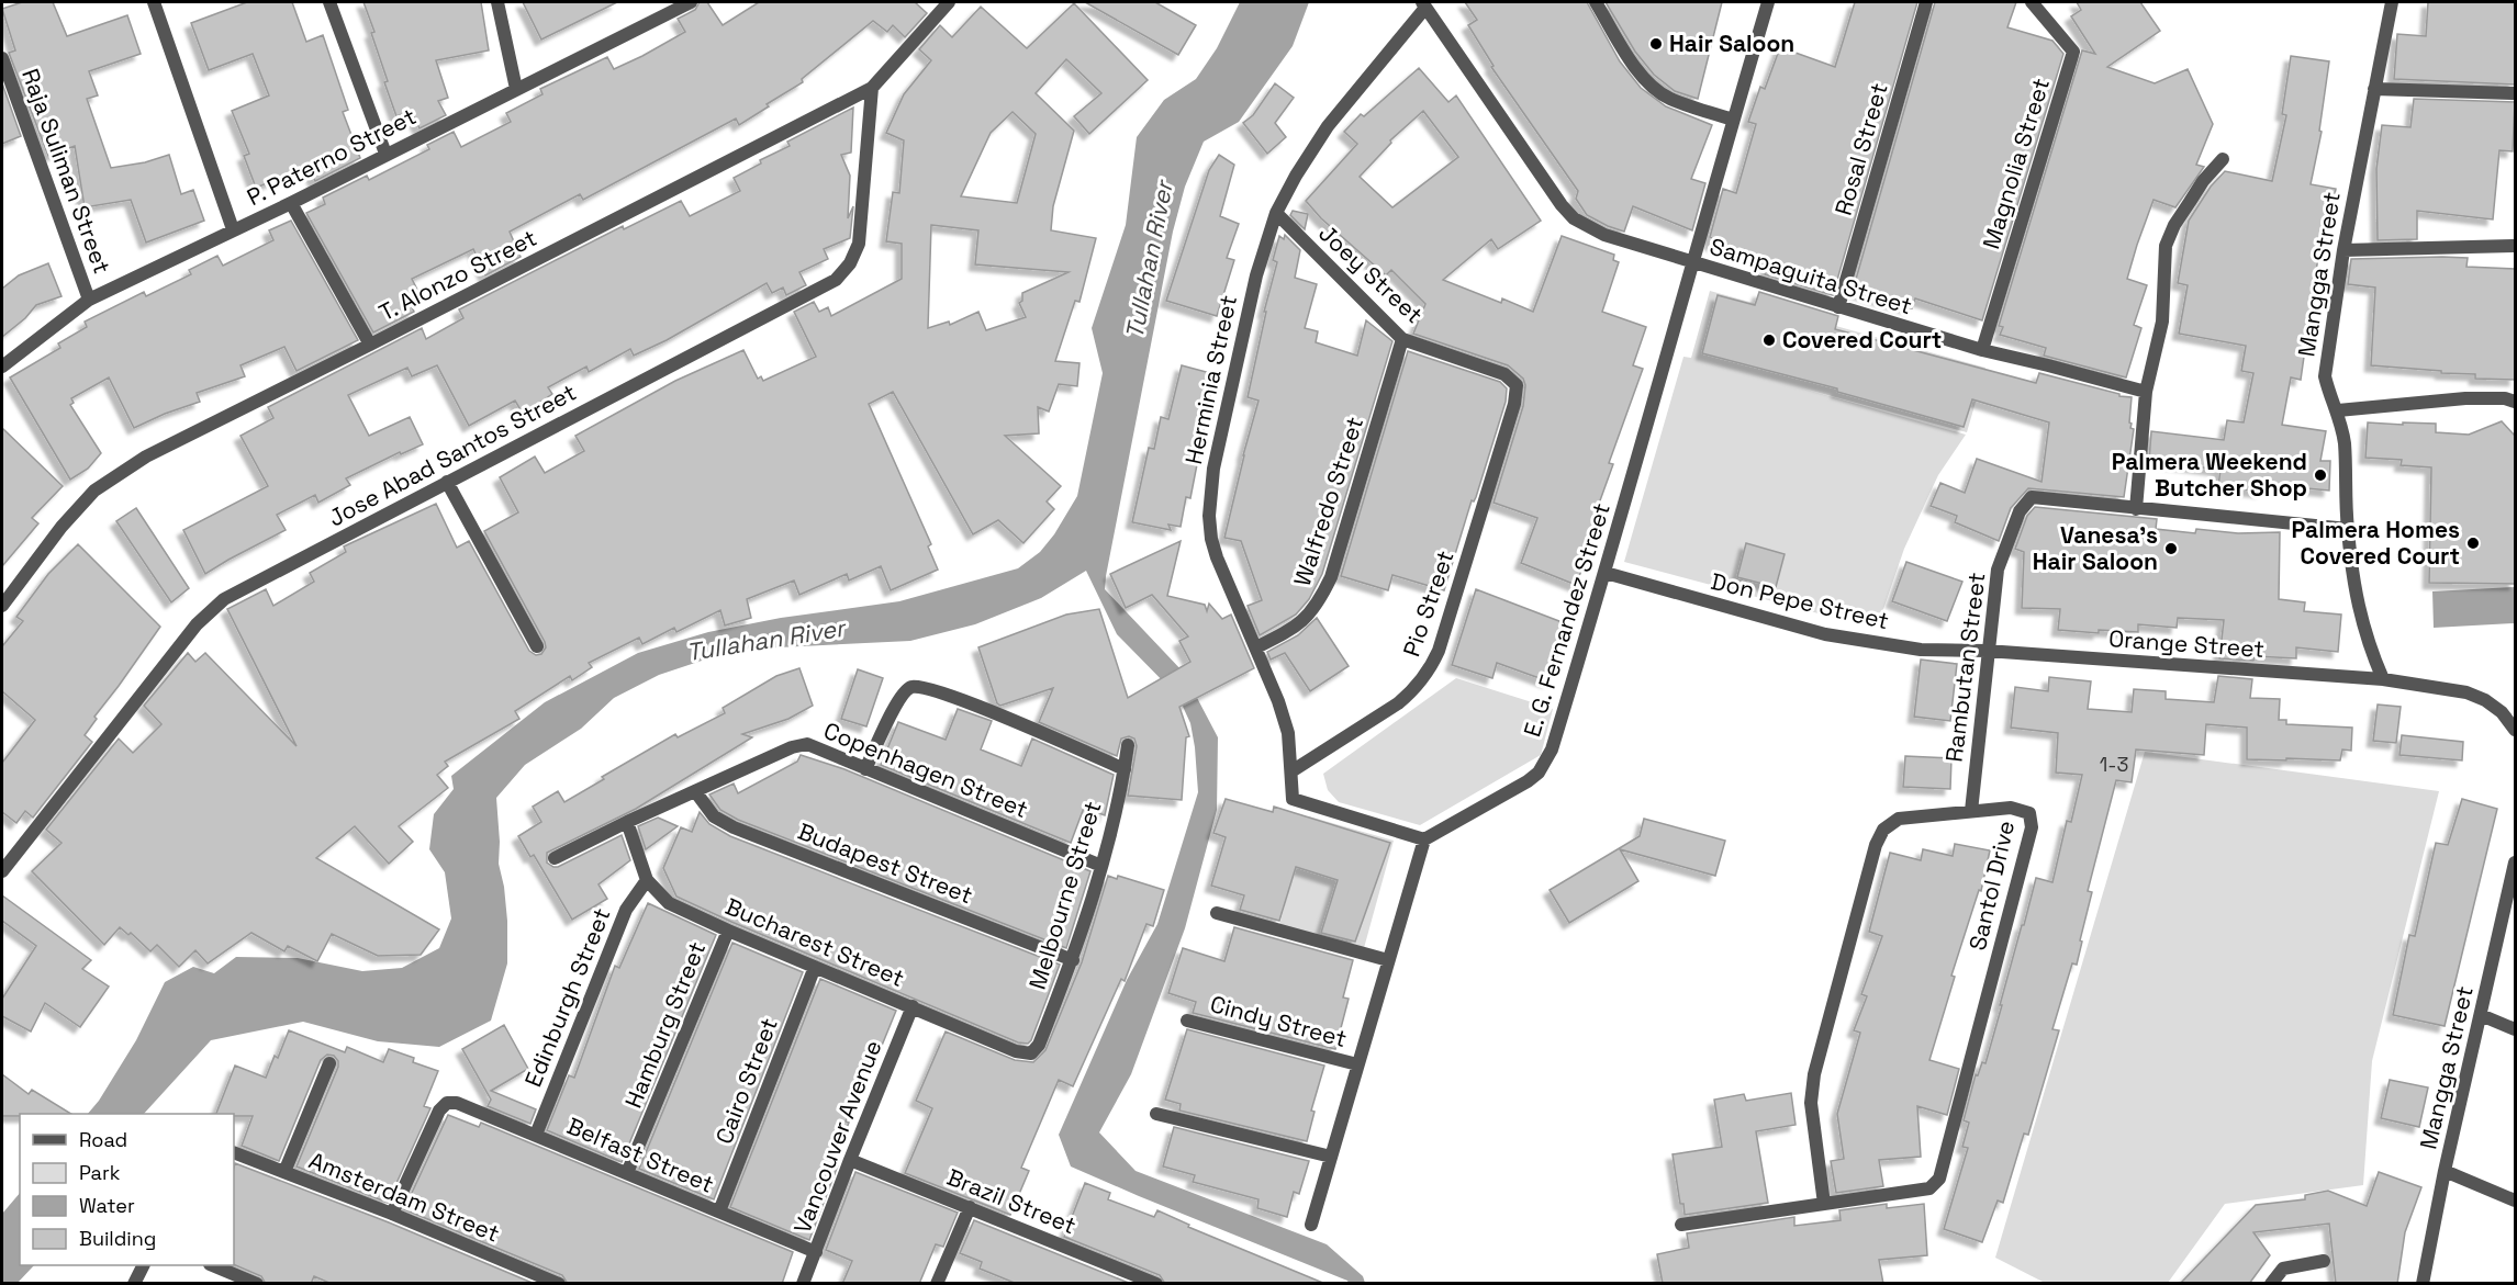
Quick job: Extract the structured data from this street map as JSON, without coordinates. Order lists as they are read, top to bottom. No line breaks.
{"streets":{"street":["Rosal Street","P. Paterno Street","Magnolia Street","Raja Suliman Street","Joey Street","Mangga Street","T. Alonzo Street","Sampaguita Street","Herminia Street","Jose Abad Santos Street","Walfredo Street","Don Pepe Street","Pio Street","E. G. Fernandez Street","Orange Street","Rambutan Street","Copenhagen Street","Budapest Street","Santol Drive","Melbourne Street","Bucharest Street","Edinburgh Street","Cindy Street","Hamburg Street","Cairo Street","Vancouver Avenue","Belfast Street","Amsterdam Street","Brazil Street"]},"crossings":[["Rosal Street","Sampaguita Street"],["P. Paterno Street","Raja Suliman Street"],["Magnolia Street","Sampaguita Street"],["Joey Street","Herminia Street"],["Joey Street","Walfredo Street"],["Joey Street","Pio Street"],["Mangga Street","Orange Street"],["T. Alonzo Street","Jose Abad Santos Street"],["Sampaguita Street","Herminia Street"],["Sampaguita Street","E. G. Fernandez Street"],["Herminia Street","Walfredo Street"],["Herminia Street","Pio Street"],["Herminia Street","E. G. Fernandez Street"],["Don Pepe Street","E. G. Fernandez Street"],["Don Pepe Street","Orange Street"],["Don Pepe Street","Rambutan Street"],["Orange Street","Rambutan Street"],["Rambutan Street","Santol Drive"],["Copenhagen Street","Budapest Street"],["Copenhagen Street","Melbourne Street"],["Copenhagen Street","Bucharest Street"],["Budapest Street","Melbourne Street"],["Melbourne Street","Bucharest Street"],["Bucharest Street","Edinburgh Street"],["Bucharest Street","Hamburg Street"],["Bucharest Street","Cairo Street"],["Bucharest Street","Vancouver Avenue"],["Edinburgh Street","Belfast Street"],["Hamburg Street","Belfast Street"],["Cairo Street","Belfast Street"],["Vancouver Avenue","Belfast Street"],["Vancouver Avenue","Brazil Street"],["Belfast Street","Amsterdam Street"]],"water":["Tullahan River"],"places":["Hair Saloon","Covered Court","Palmera Weekend Butcher Shop","Palmera Homes Covered Court","Vanesa's Hair Saloon"],"house_numbers":["1-3"],"legend":["Road","Park","Water","Building"]}
